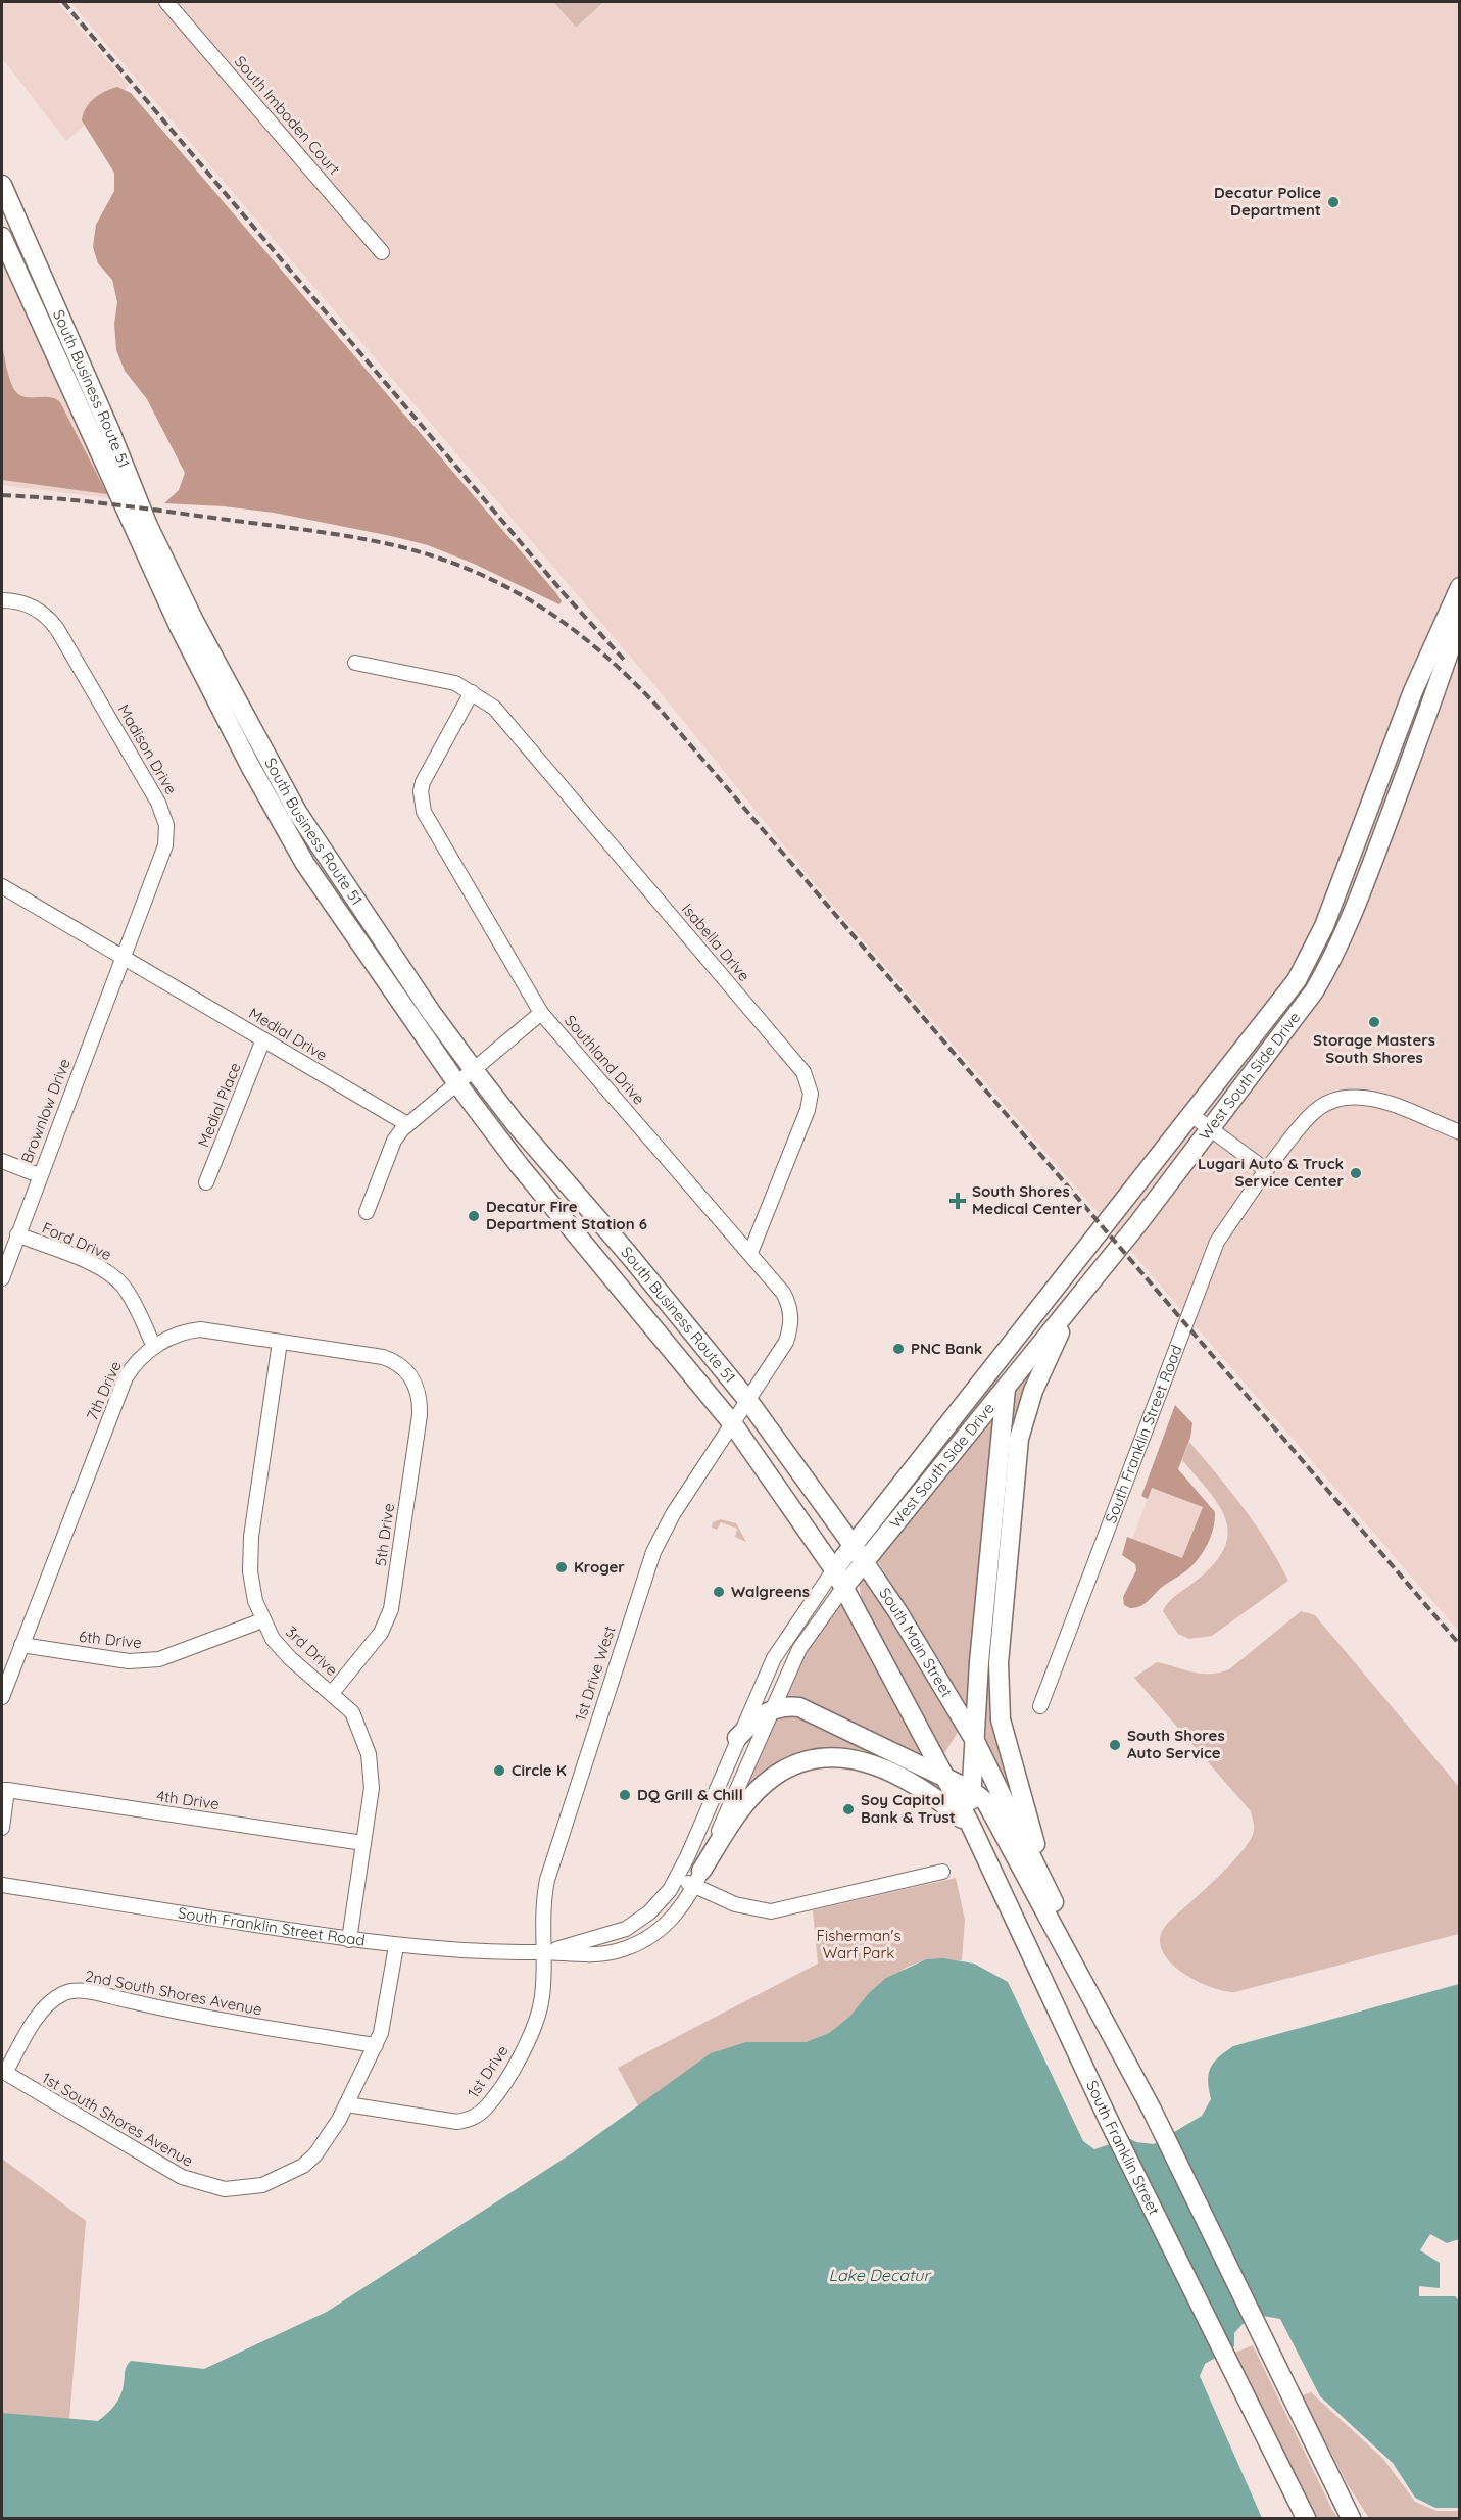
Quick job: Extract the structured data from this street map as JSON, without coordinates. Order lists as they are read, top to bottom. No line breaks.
{"streets":{"main road":["South Business Route 51","West South Side Drive","South Franklin Street Road","South Main Street","South Franklin Street"],"street":["South Imboden Court","Madison Drive","Isabella Drive","Medial Drive","Southland Drive","Medial Place","Brownlow Drive","Ford Drive","7th Drive","5th Drive","6th Drive","3rd Drive","1st Drive West","4th Drive","2nd South Shores Avenue","1st Drive","1st South Shores Avenue"]},"crossings":[["South Business Route 51","Southland Drive"],["South Business Route 51","South Main Street"],["South Business Route 51","1st Drive West"],["Madison Drive","Medial Drive"],["Madison Drive","Brownlow Drive"],["Isabella Drive","Southland Drive"],["Medial Drive","Medial Place"],["Medial Drive","Brownlow Drive"],["Southland Drive","South Main Street"],["Southland Drive","1st Drive West"],["West South Side Drive","South Franklin Street Road"],["West South Side Drive","South Main Street"],["Brownlow Drive","Ford Drive"],["Ford Drive","7th Drive"],["7th Drive","5th Drive"],["7th Drive","6th Drive"],["7th Drive","3rd Drive"],["South Franklin Street Road","South Main Street"],["South Franklin Street Road","3rd Drive"],["South Franklin Street Road","1st Drive West"],["South Franklin Street Road","1st Drive"],["South Franklin Street Road","1st South Shores Avenue"],["5th Drive","3rd Drive"],["6th Drive","3rd Drive"],["3rd Drive","4th Drive"],["1st Drive West","1st Drive"],["2nd South Shores Avenue","1st South Shores Avenue"],["1st Drive","1st South Shores Avenue"]],"water":["Lake Decatur"],"parks":["Fisherman's Warf Park"],"places":{"other":["Decatur Police Department","Storage Masters South Shores","Lugari Auto & Truck Service Center","Decatur Fire Department Station 6","PNC Bank","Kroger","Walgreens","South Shores Auto Service","Circle K","DQ Grill & Chill","Soy Capitol Bank & Trust"],"health":["South Shores Medical Center"]}}
